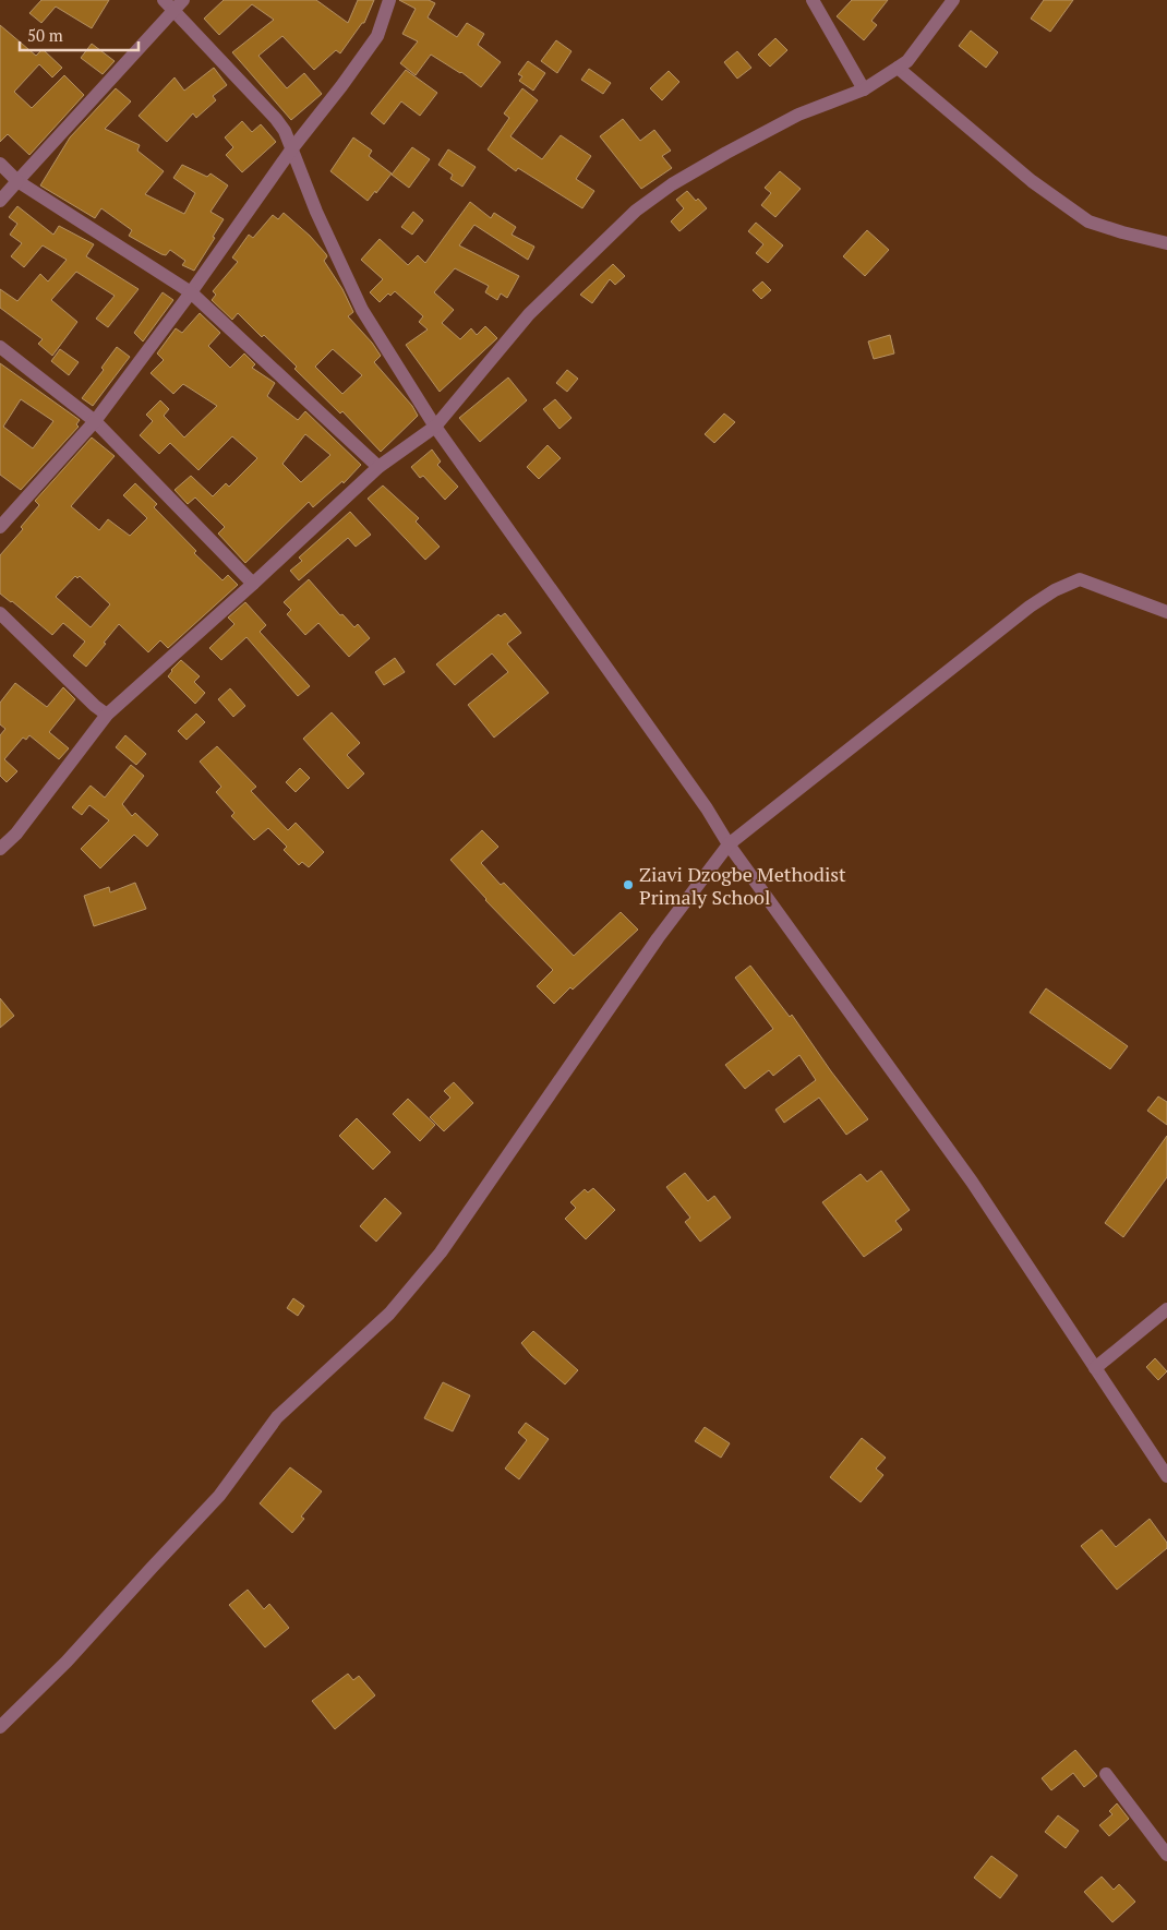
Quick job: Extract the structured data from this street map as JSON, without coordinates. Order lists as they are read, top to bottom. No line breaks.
{"places":["Ziavi Dzogbe Methodist Primaly School"],"scale_bar":"50 m"}
